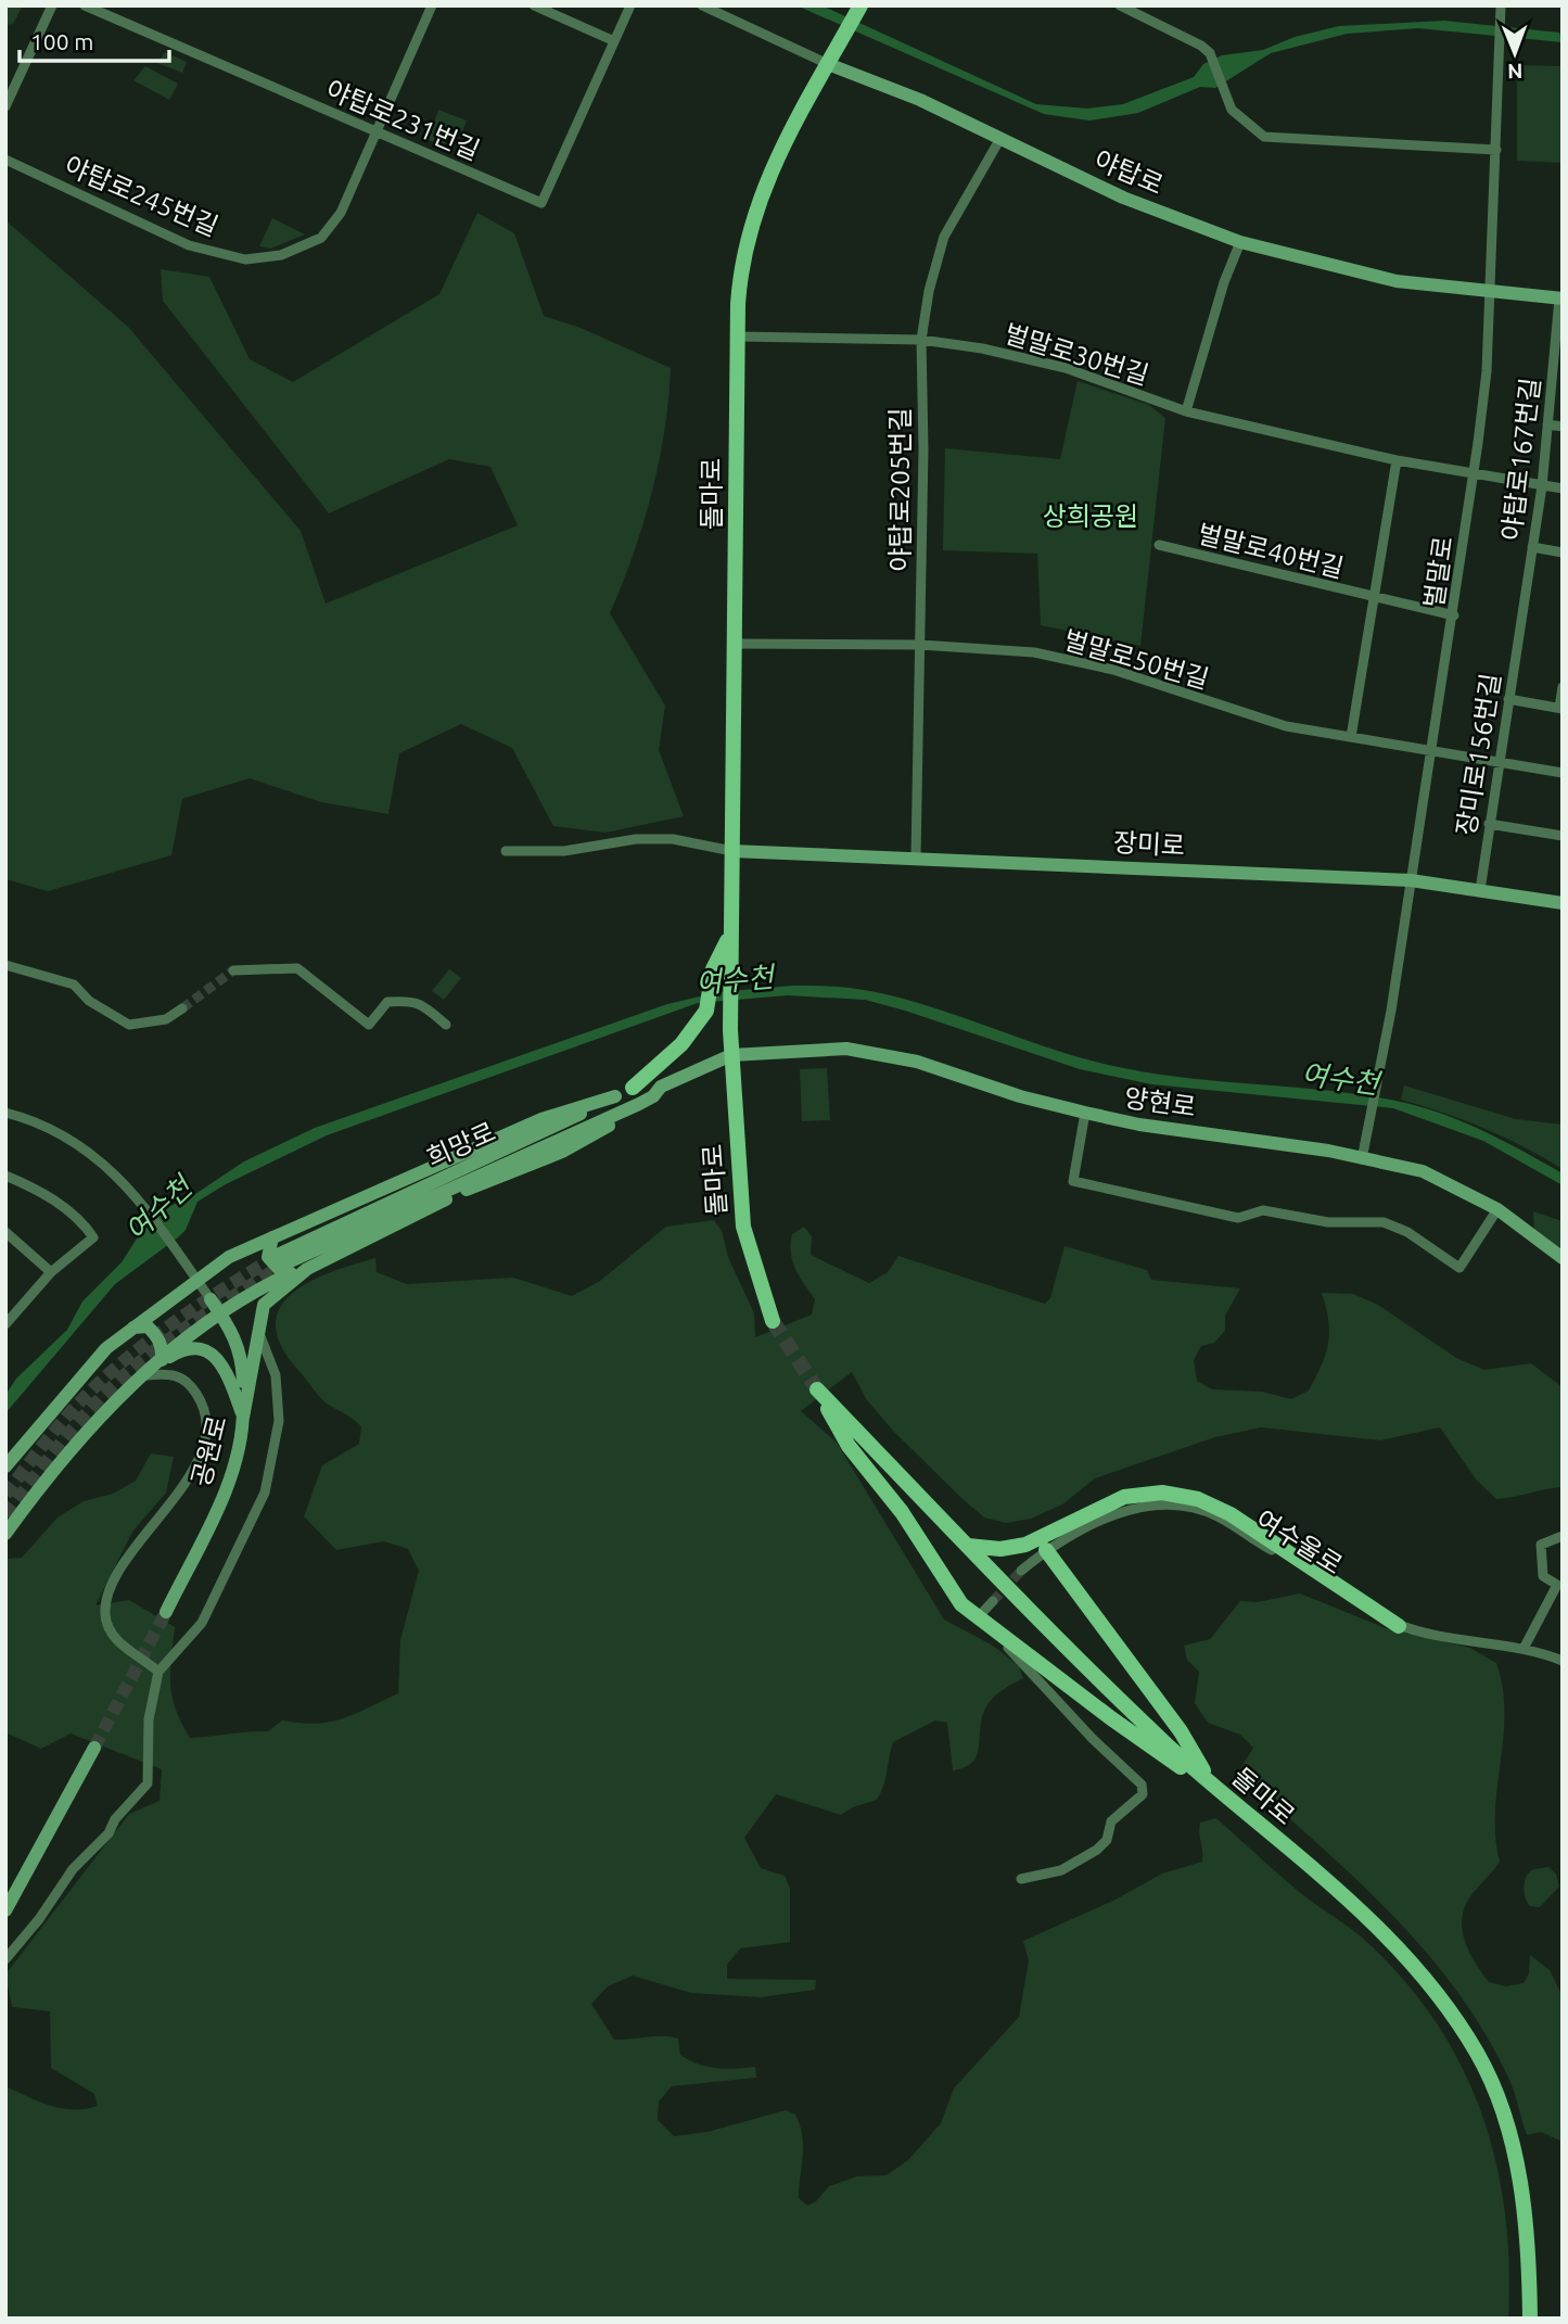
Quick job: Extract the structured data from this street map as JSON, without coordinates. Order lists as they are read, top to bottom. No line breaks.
{"streets":{"main road":["야탑로","돌마로","장미로","양현로","희망로","공원로"],"street":["야탑로231번길","야탑로245번길","벌말로30번길","야탑로167번길","야탑로205번길","벌말로40번길","벌말로","벌말로50번길","장미로156번길","여수울로"]},"crossings":[["야탑로231번길","야탑로245번길"],["야탑로","야탑로167번길"],["야탑로","야탑로205번길"],["야탑로","돌마로"],["야탑로","벌말로"],["벌말로30번길","야탑로167번길"],["벌말로30번길","야탑로205번길"],["벌말로30번길","돌마로"],["벌말로30번길","벌말로"],["야탑로167번길","장미로156번길"],["야탑로205번길","벌말로50번길"],["야탑로205번길","장미로"],["돌마로","벌말로50번길"],["돌마로","장미로"],["돌마로","양현로"],["돌마로","희망로"],["벌말로40번길","벌말로"],["벌말로40번길","벌말로50번길"],["벌말로","벌말로50번길"],["벌말로","장미로"],["벌말로","양현로"],["벌말로50번길","장미로156번길"],["장미로156번길","장미로"],["양현로","희망로"]],"water":["여수천"],"parks":["상희공원"],"scale_bar":"100 m","north":"bottom"}
